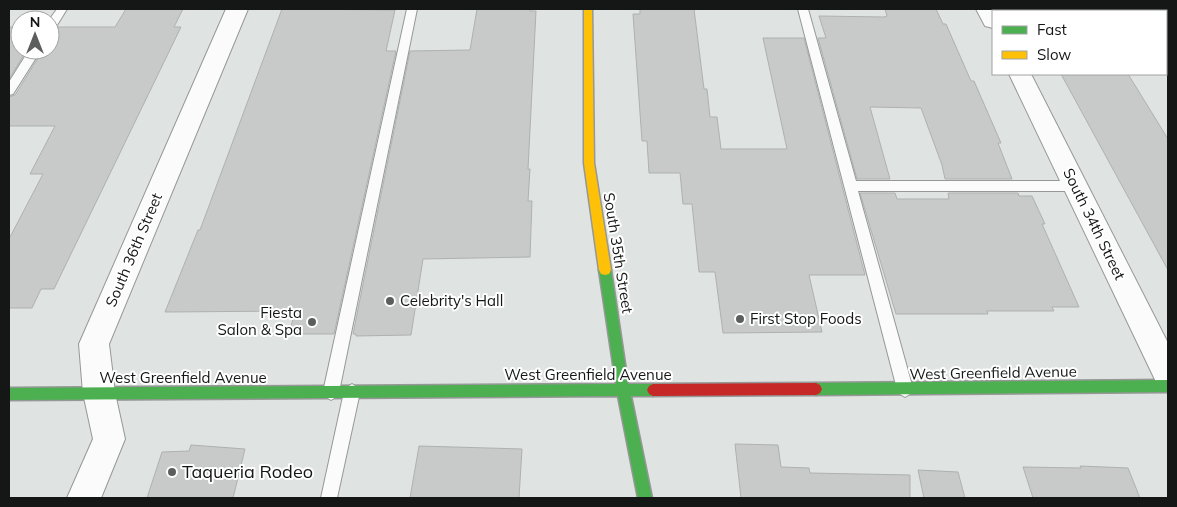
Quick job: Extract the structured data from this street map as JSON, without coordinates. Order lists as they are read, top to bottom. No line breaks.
{"streets":{"main road":["South 35th Street","West Greenfield Avenue"],"street":["South 34th Street","South 36th Street"]},"crossings":[["South 36th Street","West Greenfield Avenue"],["South 35th Street","West Greenfield Avenue"]],"places":["Celebrity's Hall","First Stop Foods","Fiesta Salon & Spa","Taqueria Rodeo"],"legend":["Fast","Slow"],"north":"top"}
